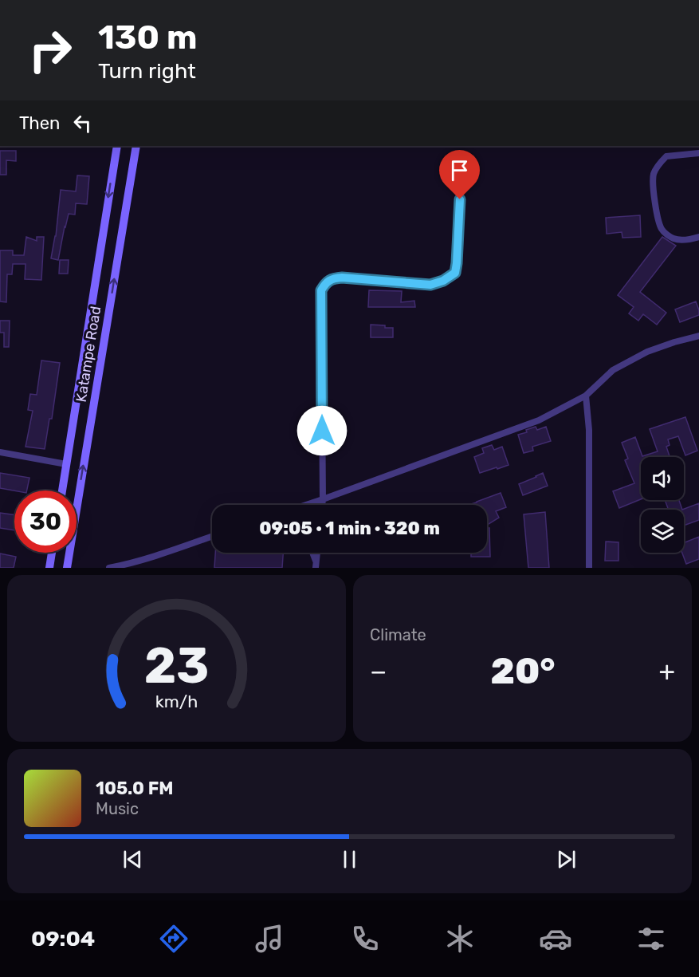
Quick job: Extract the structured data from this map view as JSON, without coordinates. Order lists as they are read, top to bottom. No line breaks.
{"streets":{"main road":["Katampe Road"]},"page":{"turn":["130 m","Turn right"],"then":"Then","limit":"30","trip":"09:05 · 1 min · 320 m","tile":"Climate","heat":["−","20°","+"],"song":["105.0 FM","Music"],"tabs":"09:04","gauge":["23","km/h"]}}
